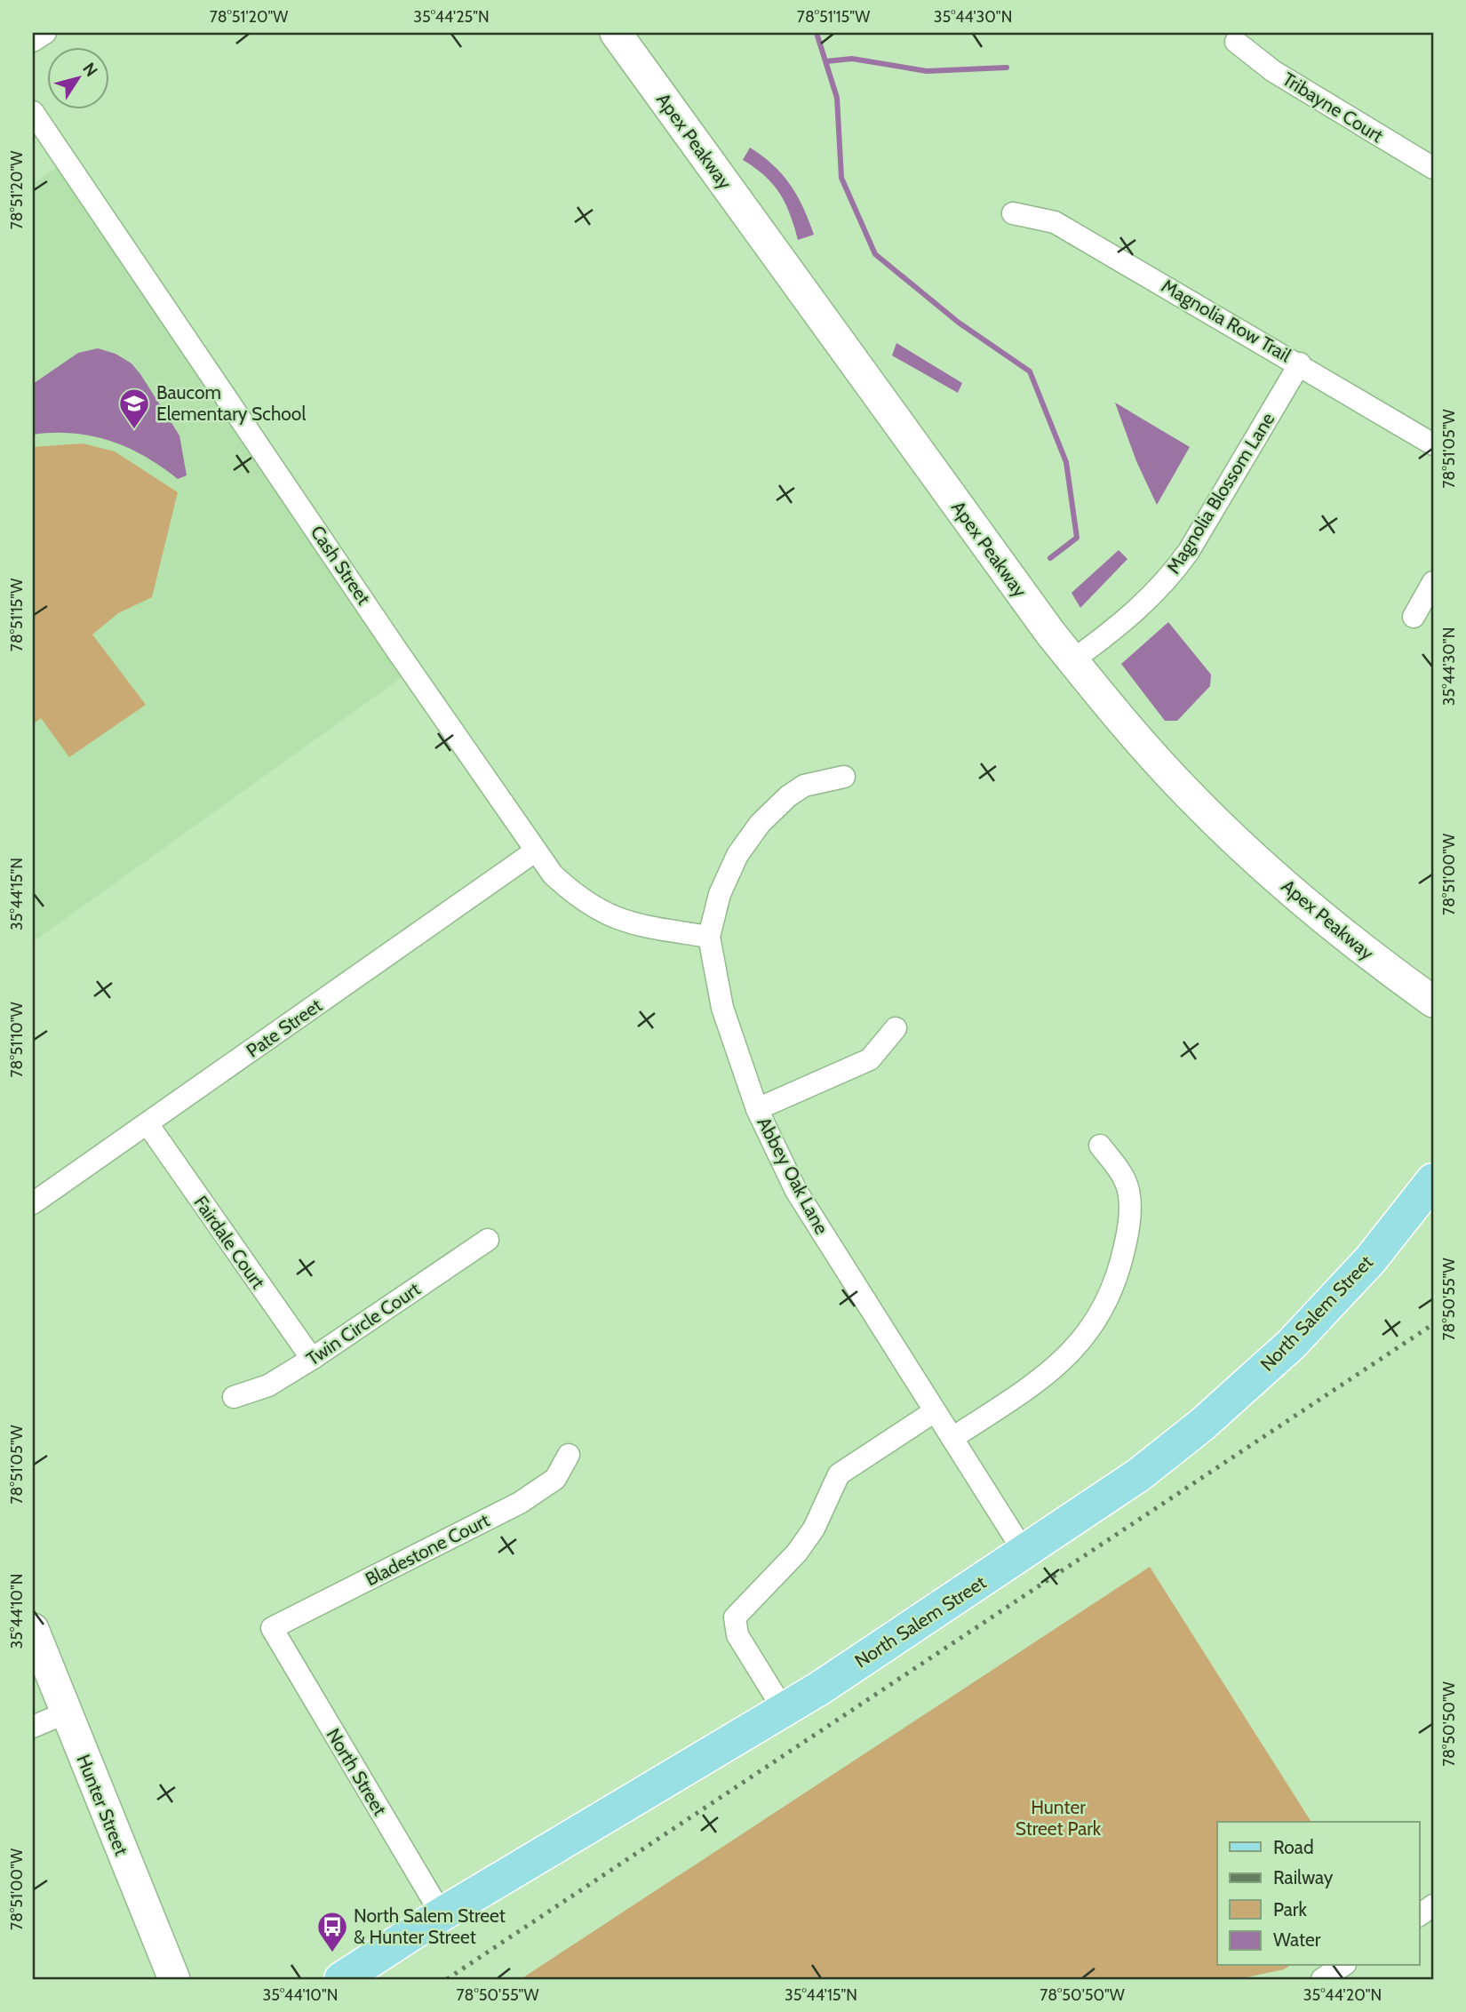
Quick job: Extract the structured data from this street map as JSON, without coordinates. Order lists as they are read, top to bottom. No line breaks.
{"streets":{"main road":["Apex Peakway","North Salem Street","Hunter Street"],"street":["Tribayne Court","Magnolia Row Trail","Magnolia Blossom Lane","Cash Street","Pate Street","Abbey Oak Lane","Fairdale Court","Twin Circle Court","Bladestone Court","North Street"]},"crossings":[["Apex Peakway","Magnolia Blossom Lane"],["Magnolia Row Trail","Magnolia Blossom Lane"],["Cash Street","Pate Street"],["Cash Street","Abbey Oak Lane"],["Pate Street","Fairdale Court"],["Abbey Oak Lane","North Salem Street"],["Fairdale Court","Twin Circle Court"],["North Salem Street","North Street"],["Bladestone Court","North Street"]],"parks":["Hunter Street Park"],"places":{"school or university":["Baucom Elementary School"],"bus stop":["North Salem Street & Hunter Street"]},"legend":["Road","Railway","Park","Water"],"north":"top right","coordinates":["78°51'20\"W","35°44'25\"N","78°51'15\"W","35°44'30\"N","78°51'05\"W","78°51'00\"W","35°44'15\"N","78°51'10\"W","78°50'55\"W","35°44'10\"N","78°50'50\"W","35°44'20\"N"]}
